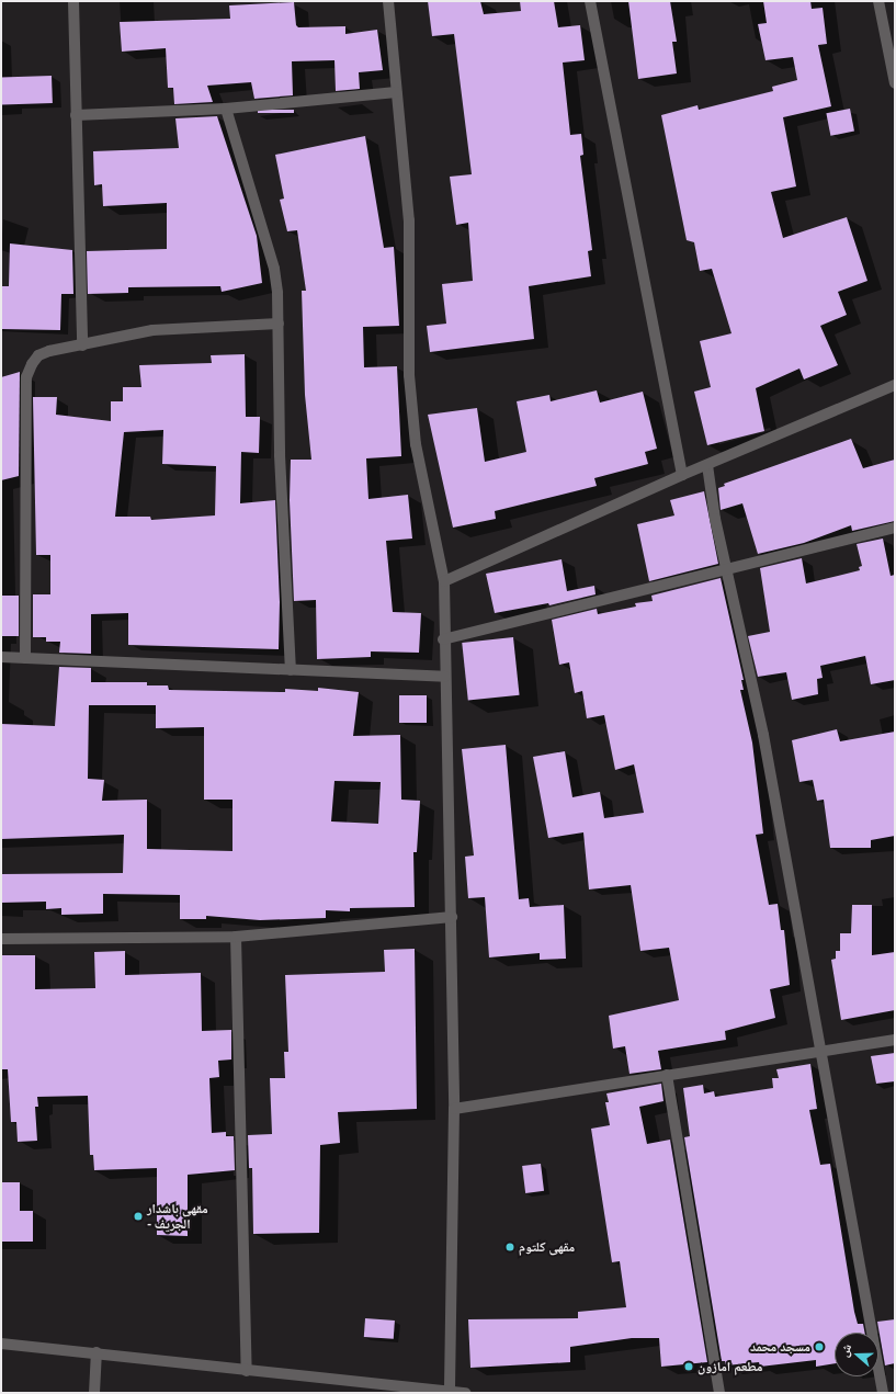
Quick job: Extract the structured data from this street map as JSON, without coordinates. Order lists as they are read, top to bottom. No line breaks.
{"places":["مقهى باشدار - الجريف","مقهى كلتوم","مسجد محمد","مطعم امازون"],"north":"left"}
